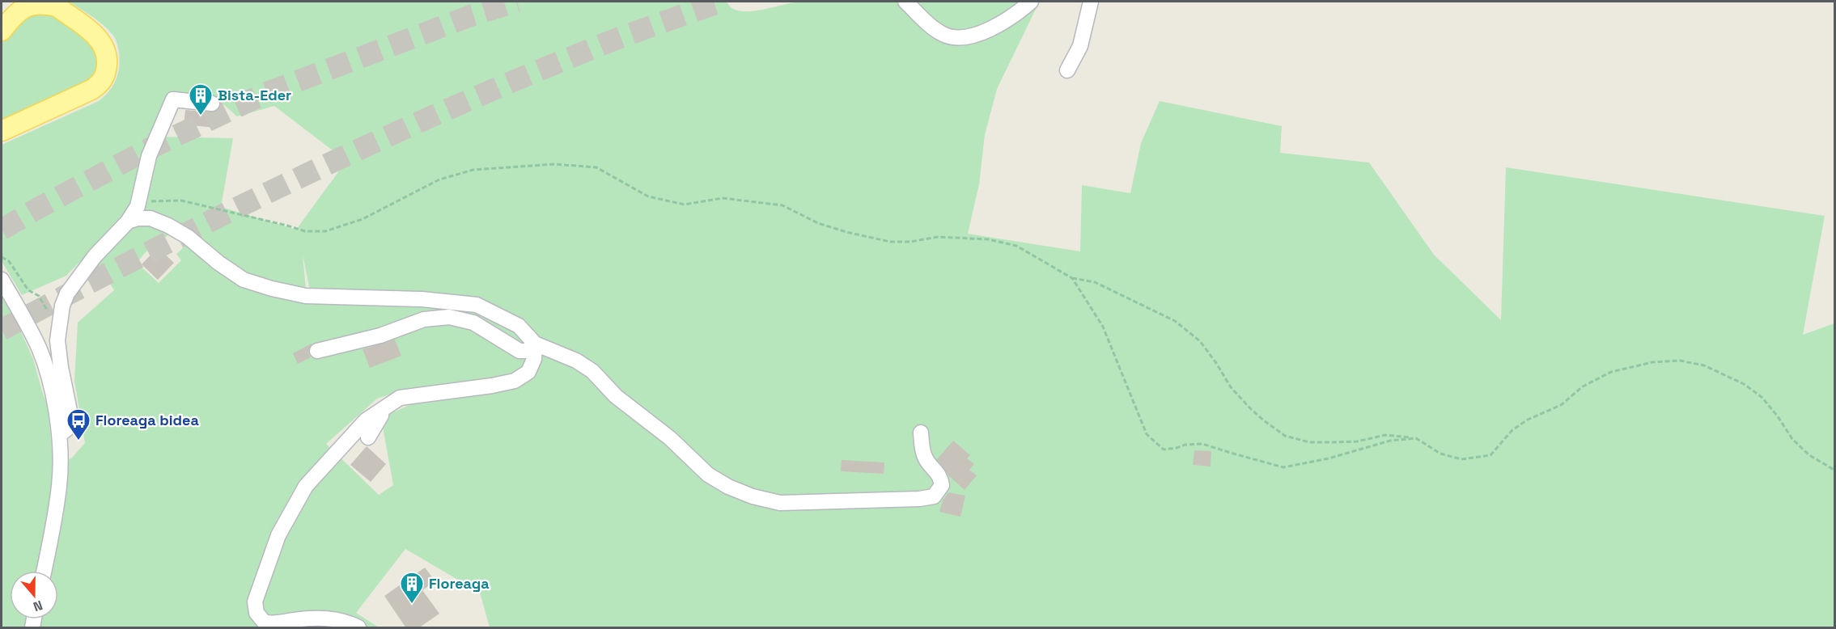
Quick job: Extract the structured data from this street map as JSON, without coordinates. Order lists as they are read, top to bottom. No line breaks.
{"places":{"building":["Bista-Eder","Floreaga"],"bus stop":["Floreaga bidea"]},"north":"bottom"}
